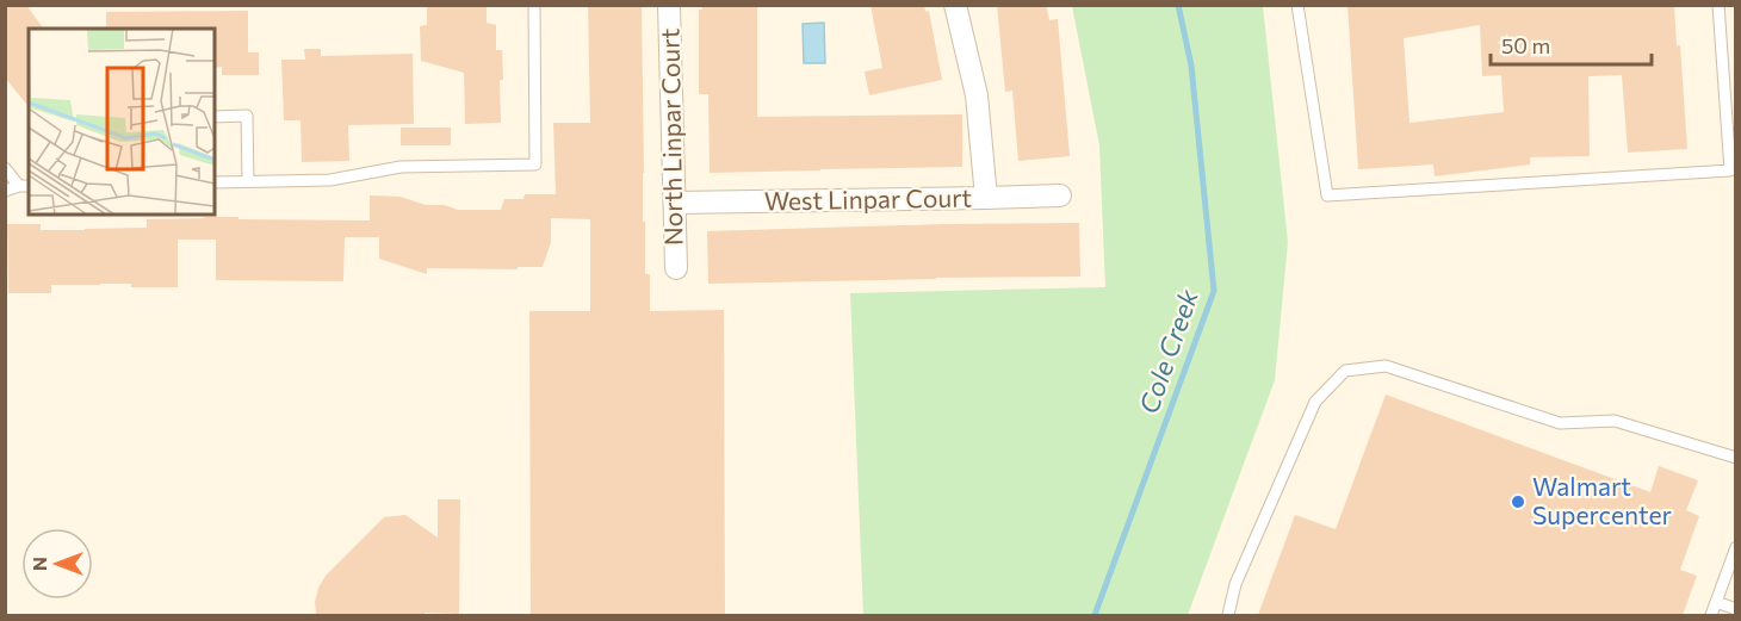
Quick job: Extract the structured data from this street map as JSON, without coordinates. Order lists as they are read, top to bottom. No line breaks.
{"streets":{"street":["North Linpar Court","West Linpar Court"]},"crossings":[["North Linpar Court","West Linpar Court"]],"water":["Cole Creek"],"places":["Walmart Supercenter"],"scale_bar":"50 m","north":"left"}
